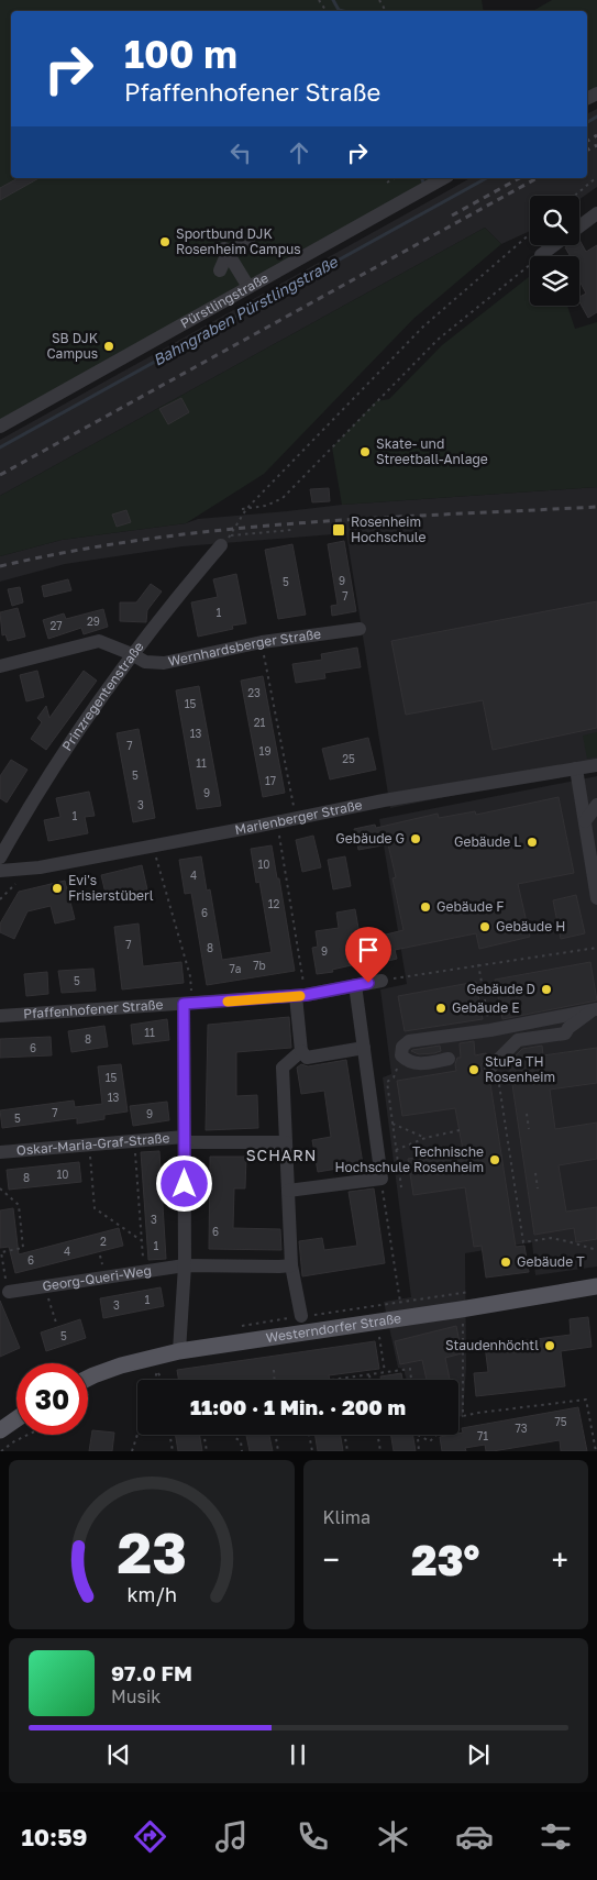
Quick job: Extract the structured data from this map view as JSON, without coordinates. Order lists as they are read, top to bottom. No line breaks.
{"streets":{"main road":["Westerndorfer Straße"],"street":["Pürstlingstraße","Wernhardsberger Straße","Prinzregentenstraße","Marienberger Straße","Pfaffenhofener Straße","Oskar-Maria-Graf-Straße","Georg-Queri-Weg"]},"crossings":[["Wernhardsberger Straße","Prinzregentenstraße"]],"districts":["SCHARN"],"water":["Bahngraben Pürstlingstraße"],"places":{"other":["Sportbund DJK Rosenheim Campus","SB DJK Campus","Skate- und Streetball-Anlage","Gebäude G","Gebäude L","Evi's Frisierstüberl","Gebäude F","Gebäude H","Gebäude D","Gebäude E","StuPa TH Rosenheim","Technische Hochschule Rosenheim","Gebäude T","Staudenhöchtl"],"transit":["Rosenheim Hochschule"]},"house_numbers":["9","5","7","1","29","27","23","15","21","13","7","19","25","11","5","17","9","3","1","10","4","12","6","7","8","9","7b","7a","5","11","8","6","15","13","7","9","5","10","8","3","6","2","1","4","6","1","3","5","75","73","71"],"page":{"turn":["100 m","Pfaffenhofener Straße"],"limit":"30","trip":"11:00 · 1 Min. · 200 m","tile":"Klima","heat":["−","23°","+"],"song":["97.0 FM","Musik"],"tabs":"10:59","gauge":["23","km/h"]}}
